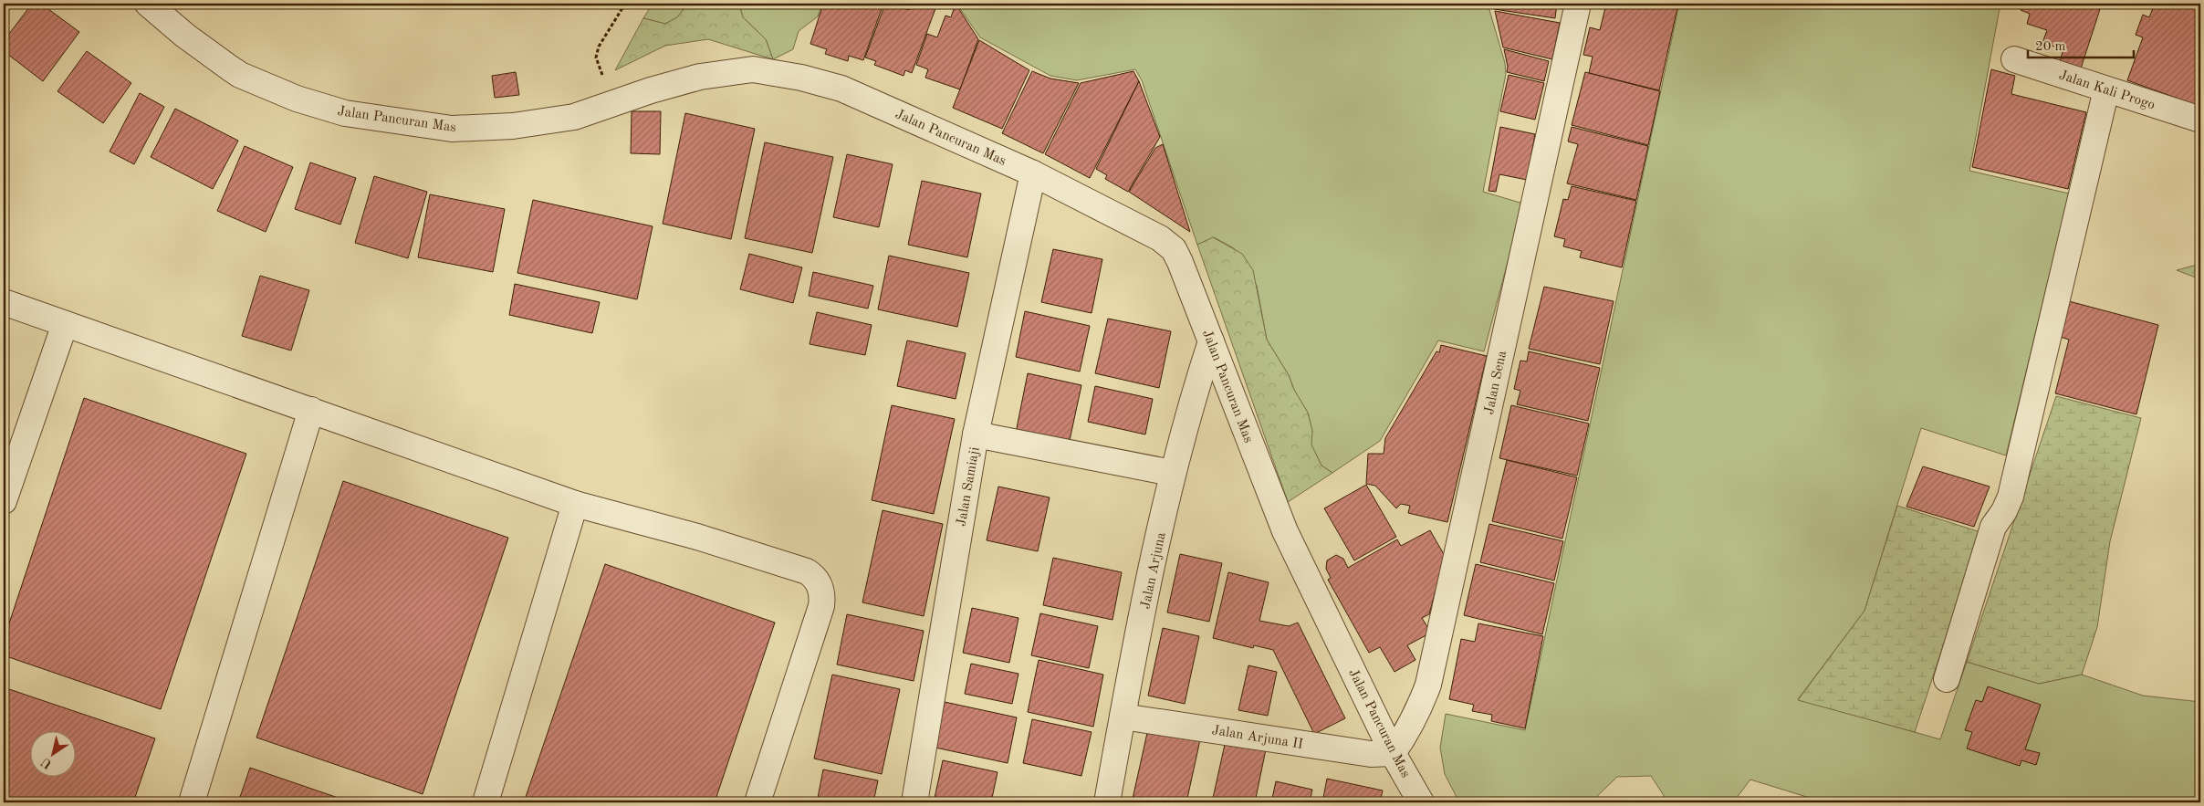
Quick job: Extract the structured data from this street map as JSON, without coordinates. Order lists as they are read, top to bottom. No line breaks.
{"streets":{"street":["Jalan Kali Progo","Jalan Pancuran Mas","Jalan Sena","Jalan Samiaji","Jalan Arjuna","Jalan Arjuna II"]},"crossings":[["Jalan Pancuran Mas","Jalan Sena"],["Jalan Pancuran Mas","Jalan Samiaji"],["Jalan Pancuran Mas","Jalan Arjuna"],["Jalan Pancuran Mas","Jalan Arjuna II"],["Jalan Sena","Jalan Arjuna II"],["Jalan Arjuna","Jalan Arjuna II"]],"scale_bar":"20 m","north":"bottom left"}
